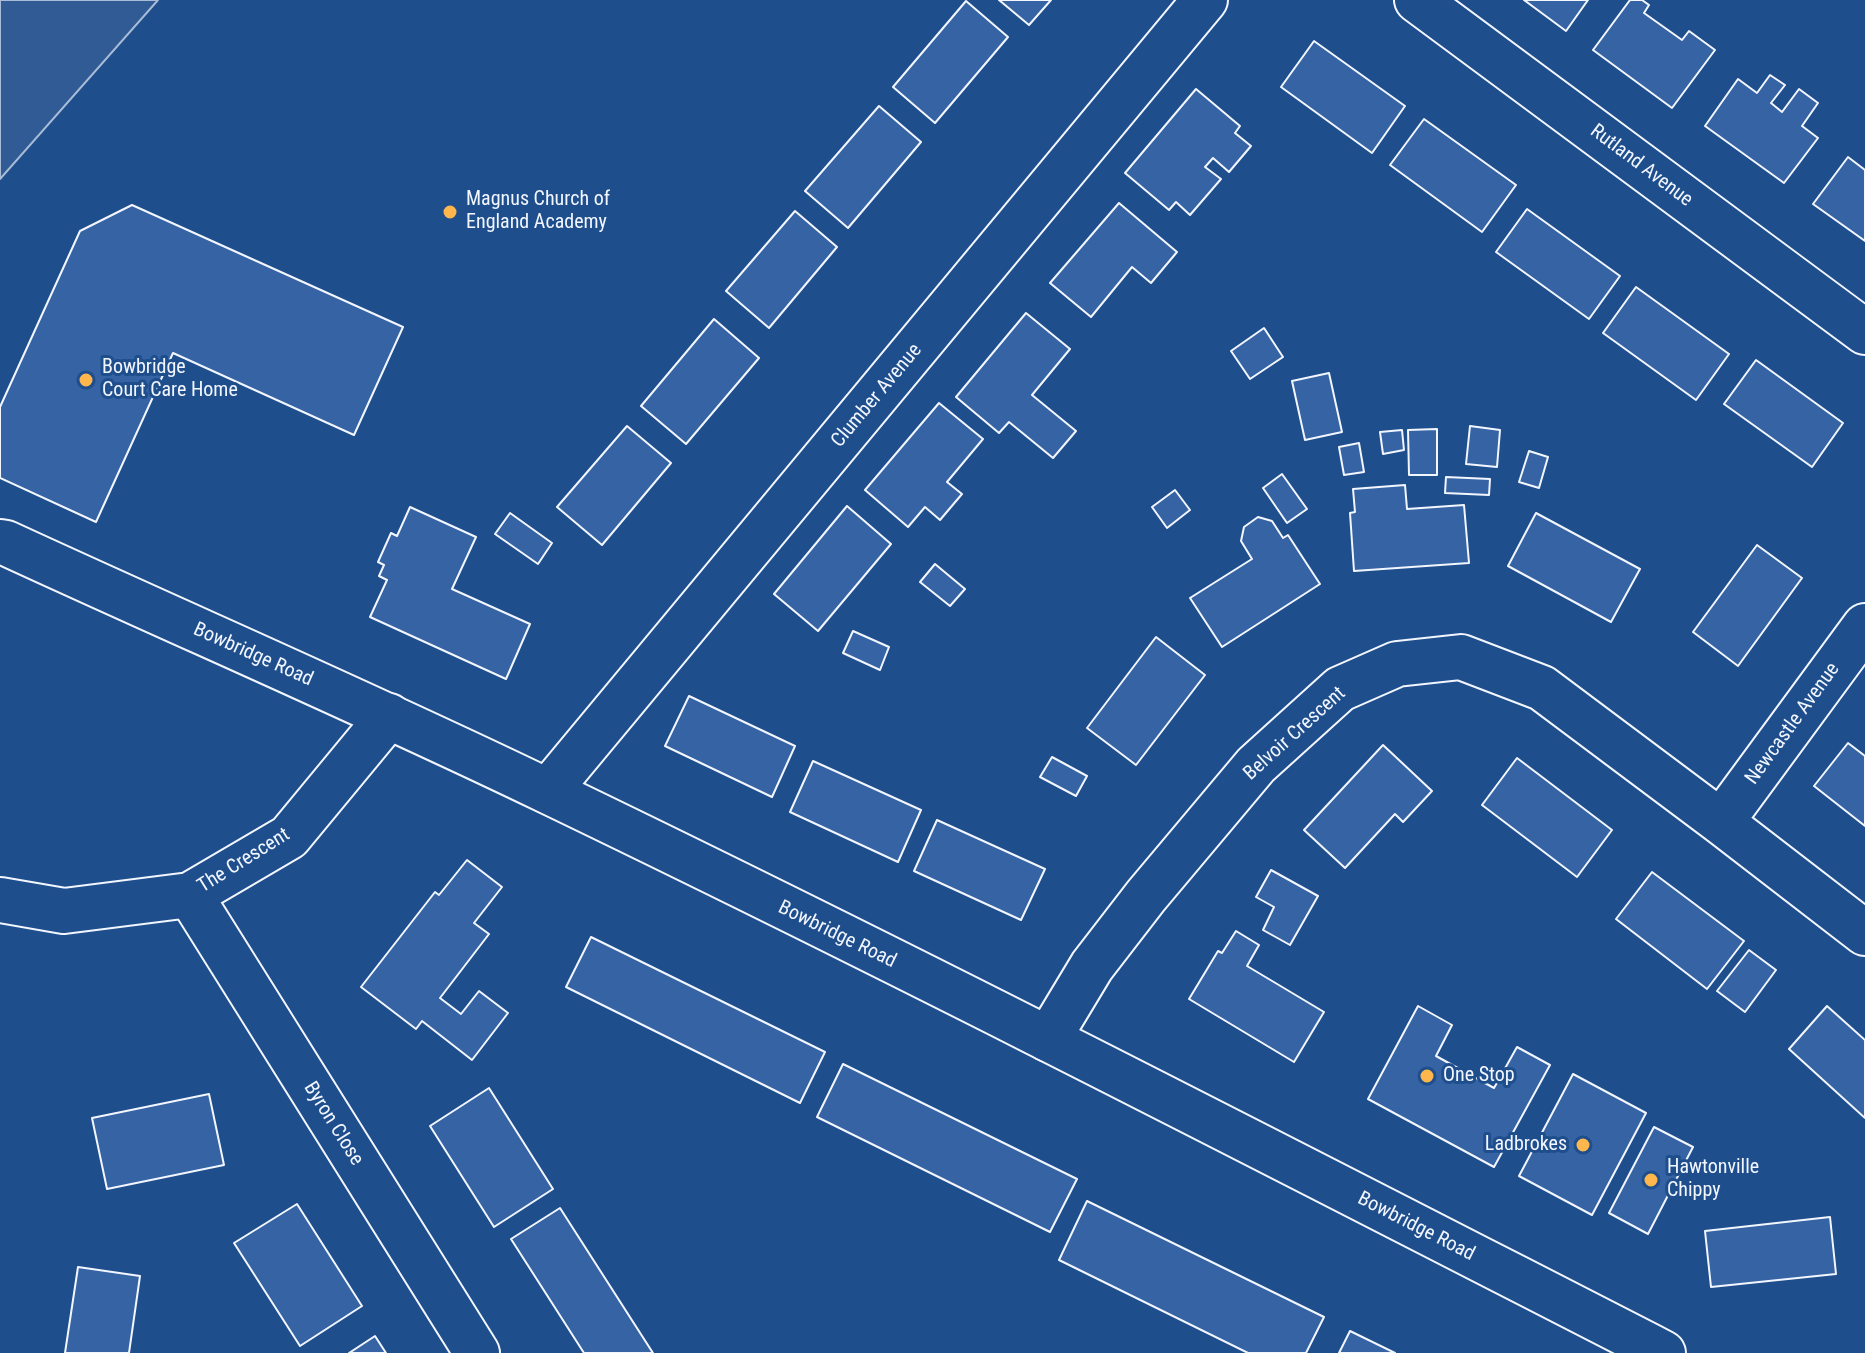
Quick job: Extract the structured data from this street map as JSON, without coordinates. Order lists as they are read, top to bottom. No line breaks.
{"streets":{"street":["Rutland Avenue","Clumber Avenue","Bowbridge Road","Newcastle Avenue","Belvoir Crescent","The Crescent","Byron Close"]},"crossings":[["Clumber Avenue","Bowbridge Road"],["Bowbridge Road","Belvoir Crescent"],["Bowbridge Road","The Crescent"],["Newcastle Avenue","Belvoir Crescent"],["The Crescent","Byron Close"]],"places":["Magnus Church of England Academy","Bowbridge Court Care Home","One Stop","Ladbrokes","Hawtonville Chippy"]}
